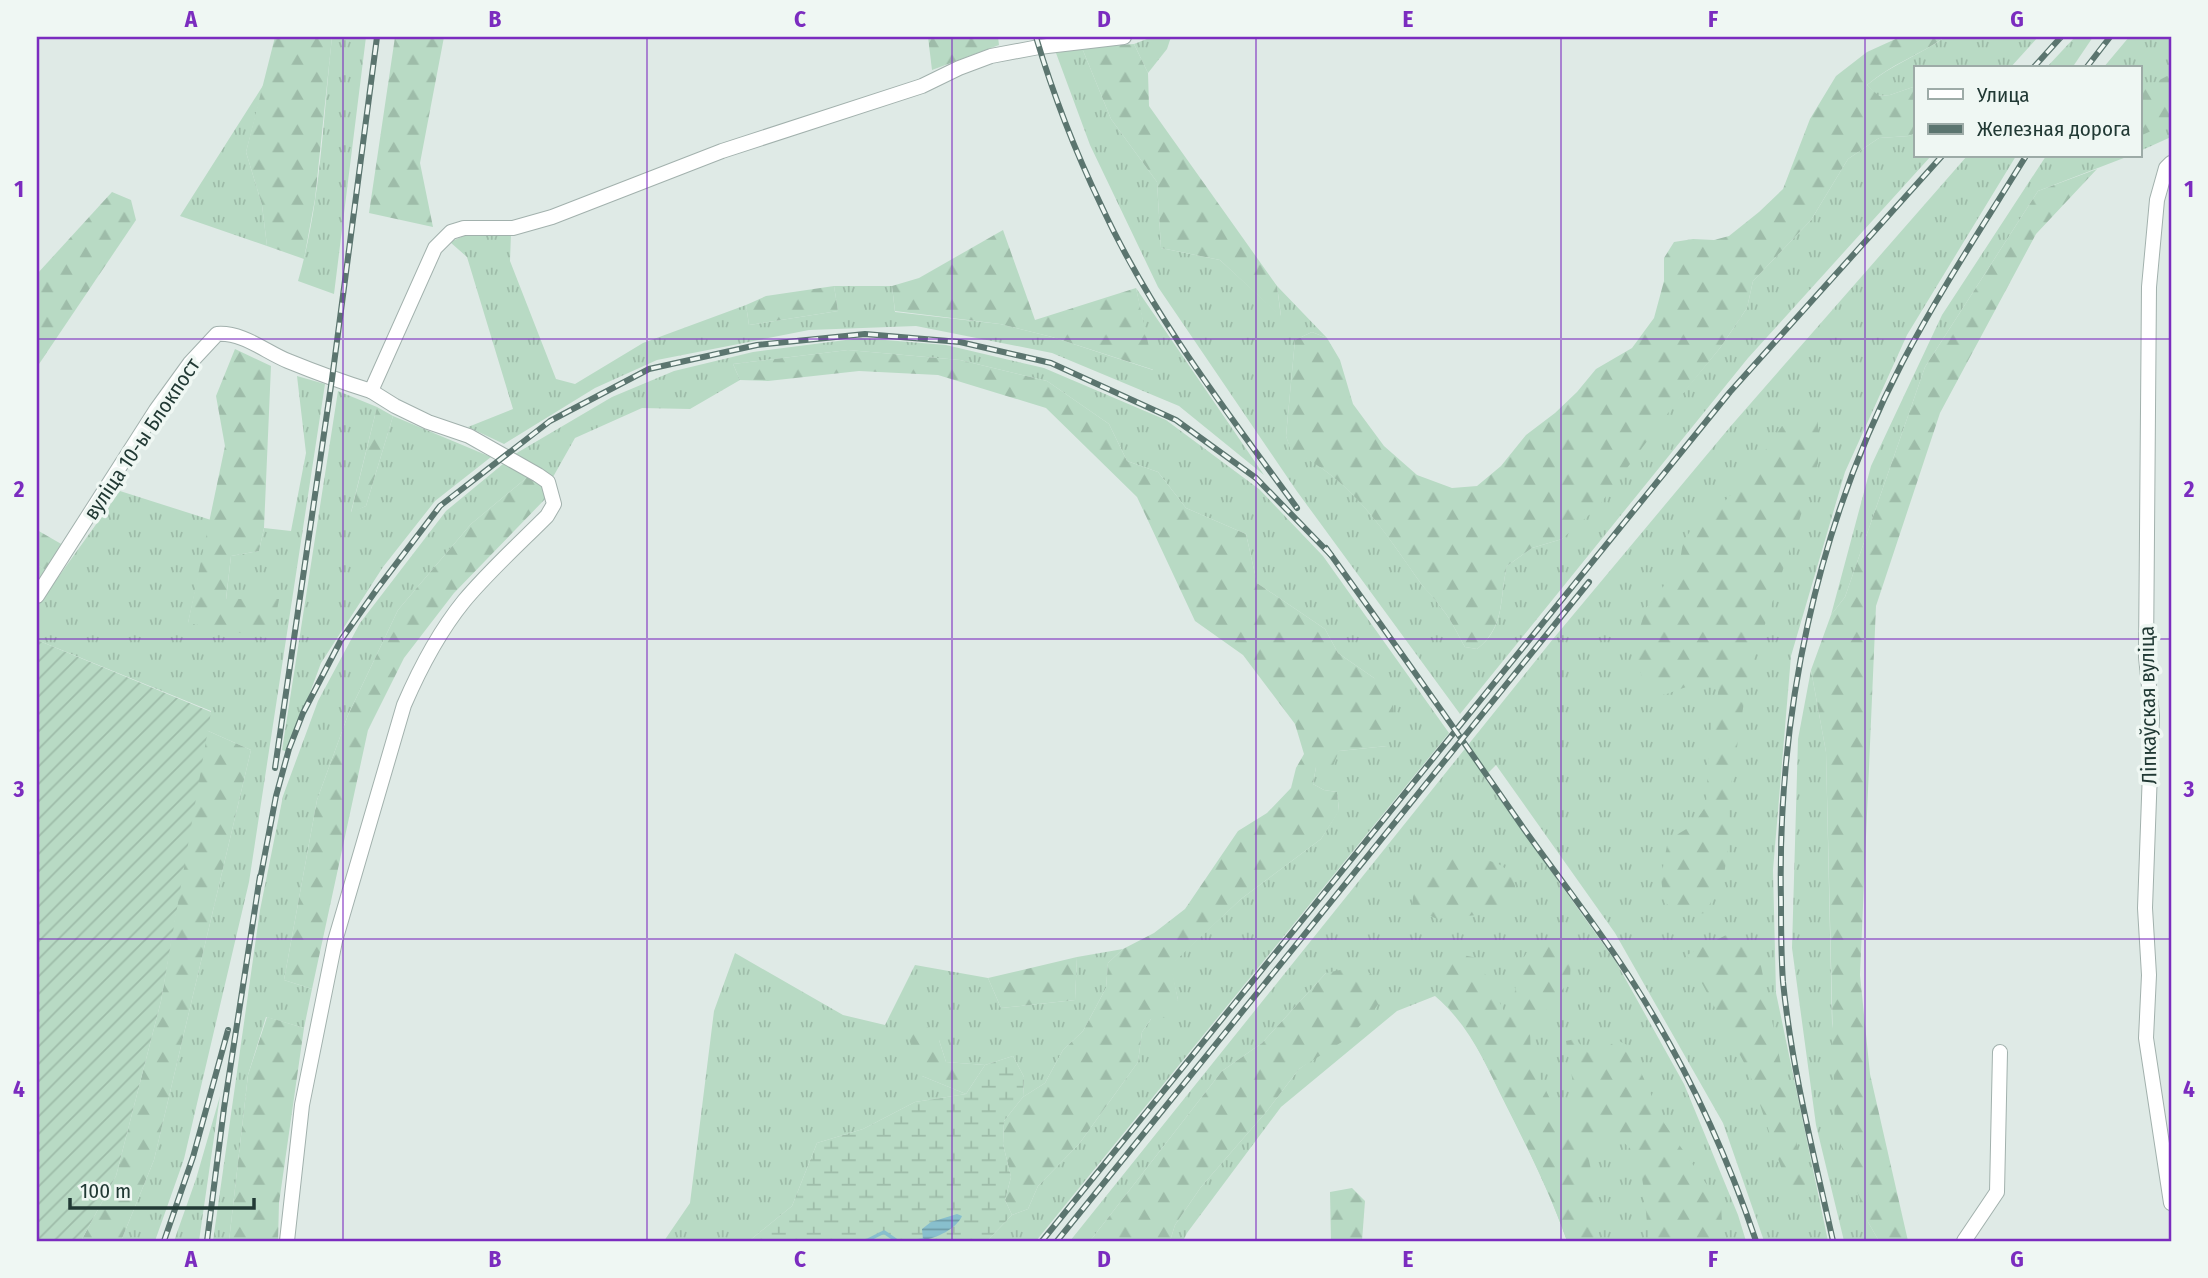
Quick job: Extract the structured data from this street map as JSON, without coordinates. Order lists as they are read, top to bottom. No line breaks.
{"streets":{"street":["вуліца 10-ы Блокпост","Ліпкаўская вуліца"]},"legend":["Улица","Железная дорога"],"scale_bar":"100 m","grid":{"columns":["A","B","C","D","E","F","G"],"rows":["1","2","3","4"]}}
